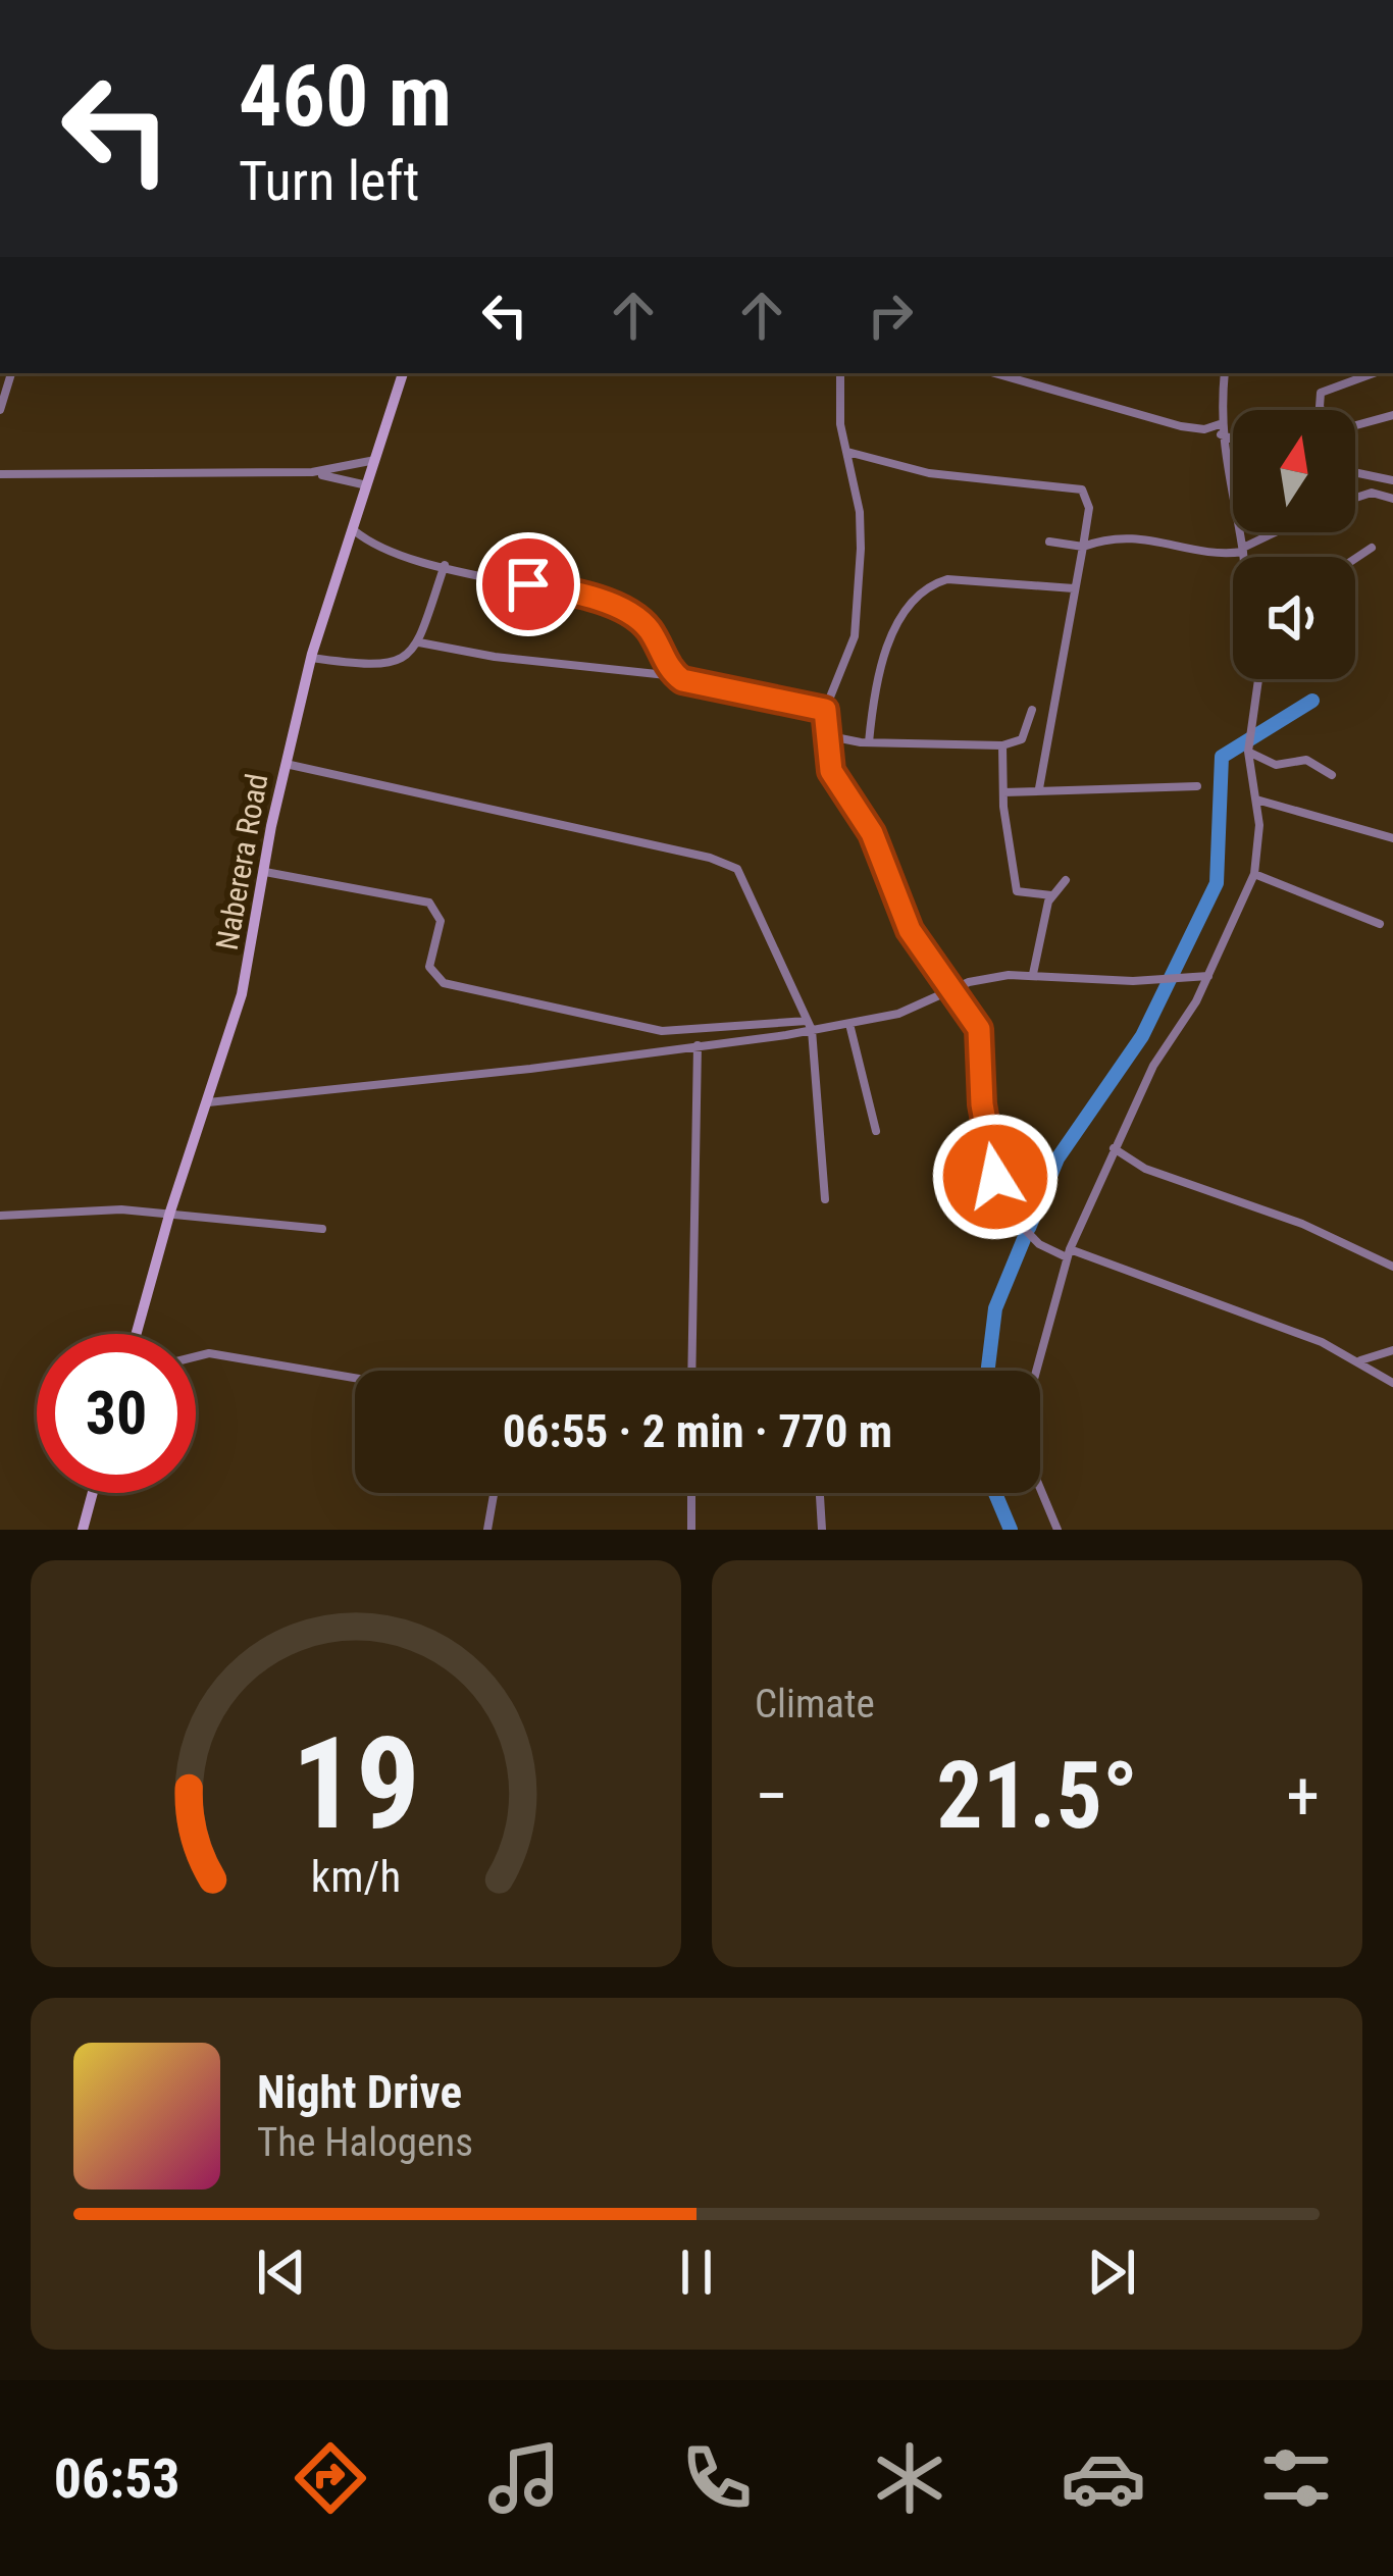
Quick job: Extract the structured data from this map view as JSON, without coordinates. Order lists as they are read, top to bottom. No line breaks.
{"streets":{"street":["Naberera Road"]},"north":"top","page":{"turn":["460 m","Turn left"],"limit":"30","trip":"06:55 · 2 min · 770 m","tile":"Climate","heat":["−","21.5°","+"],"song":["Night Drive","The Halogens"],"tabs":"06:53","gauge":["19","km/h"]}}
